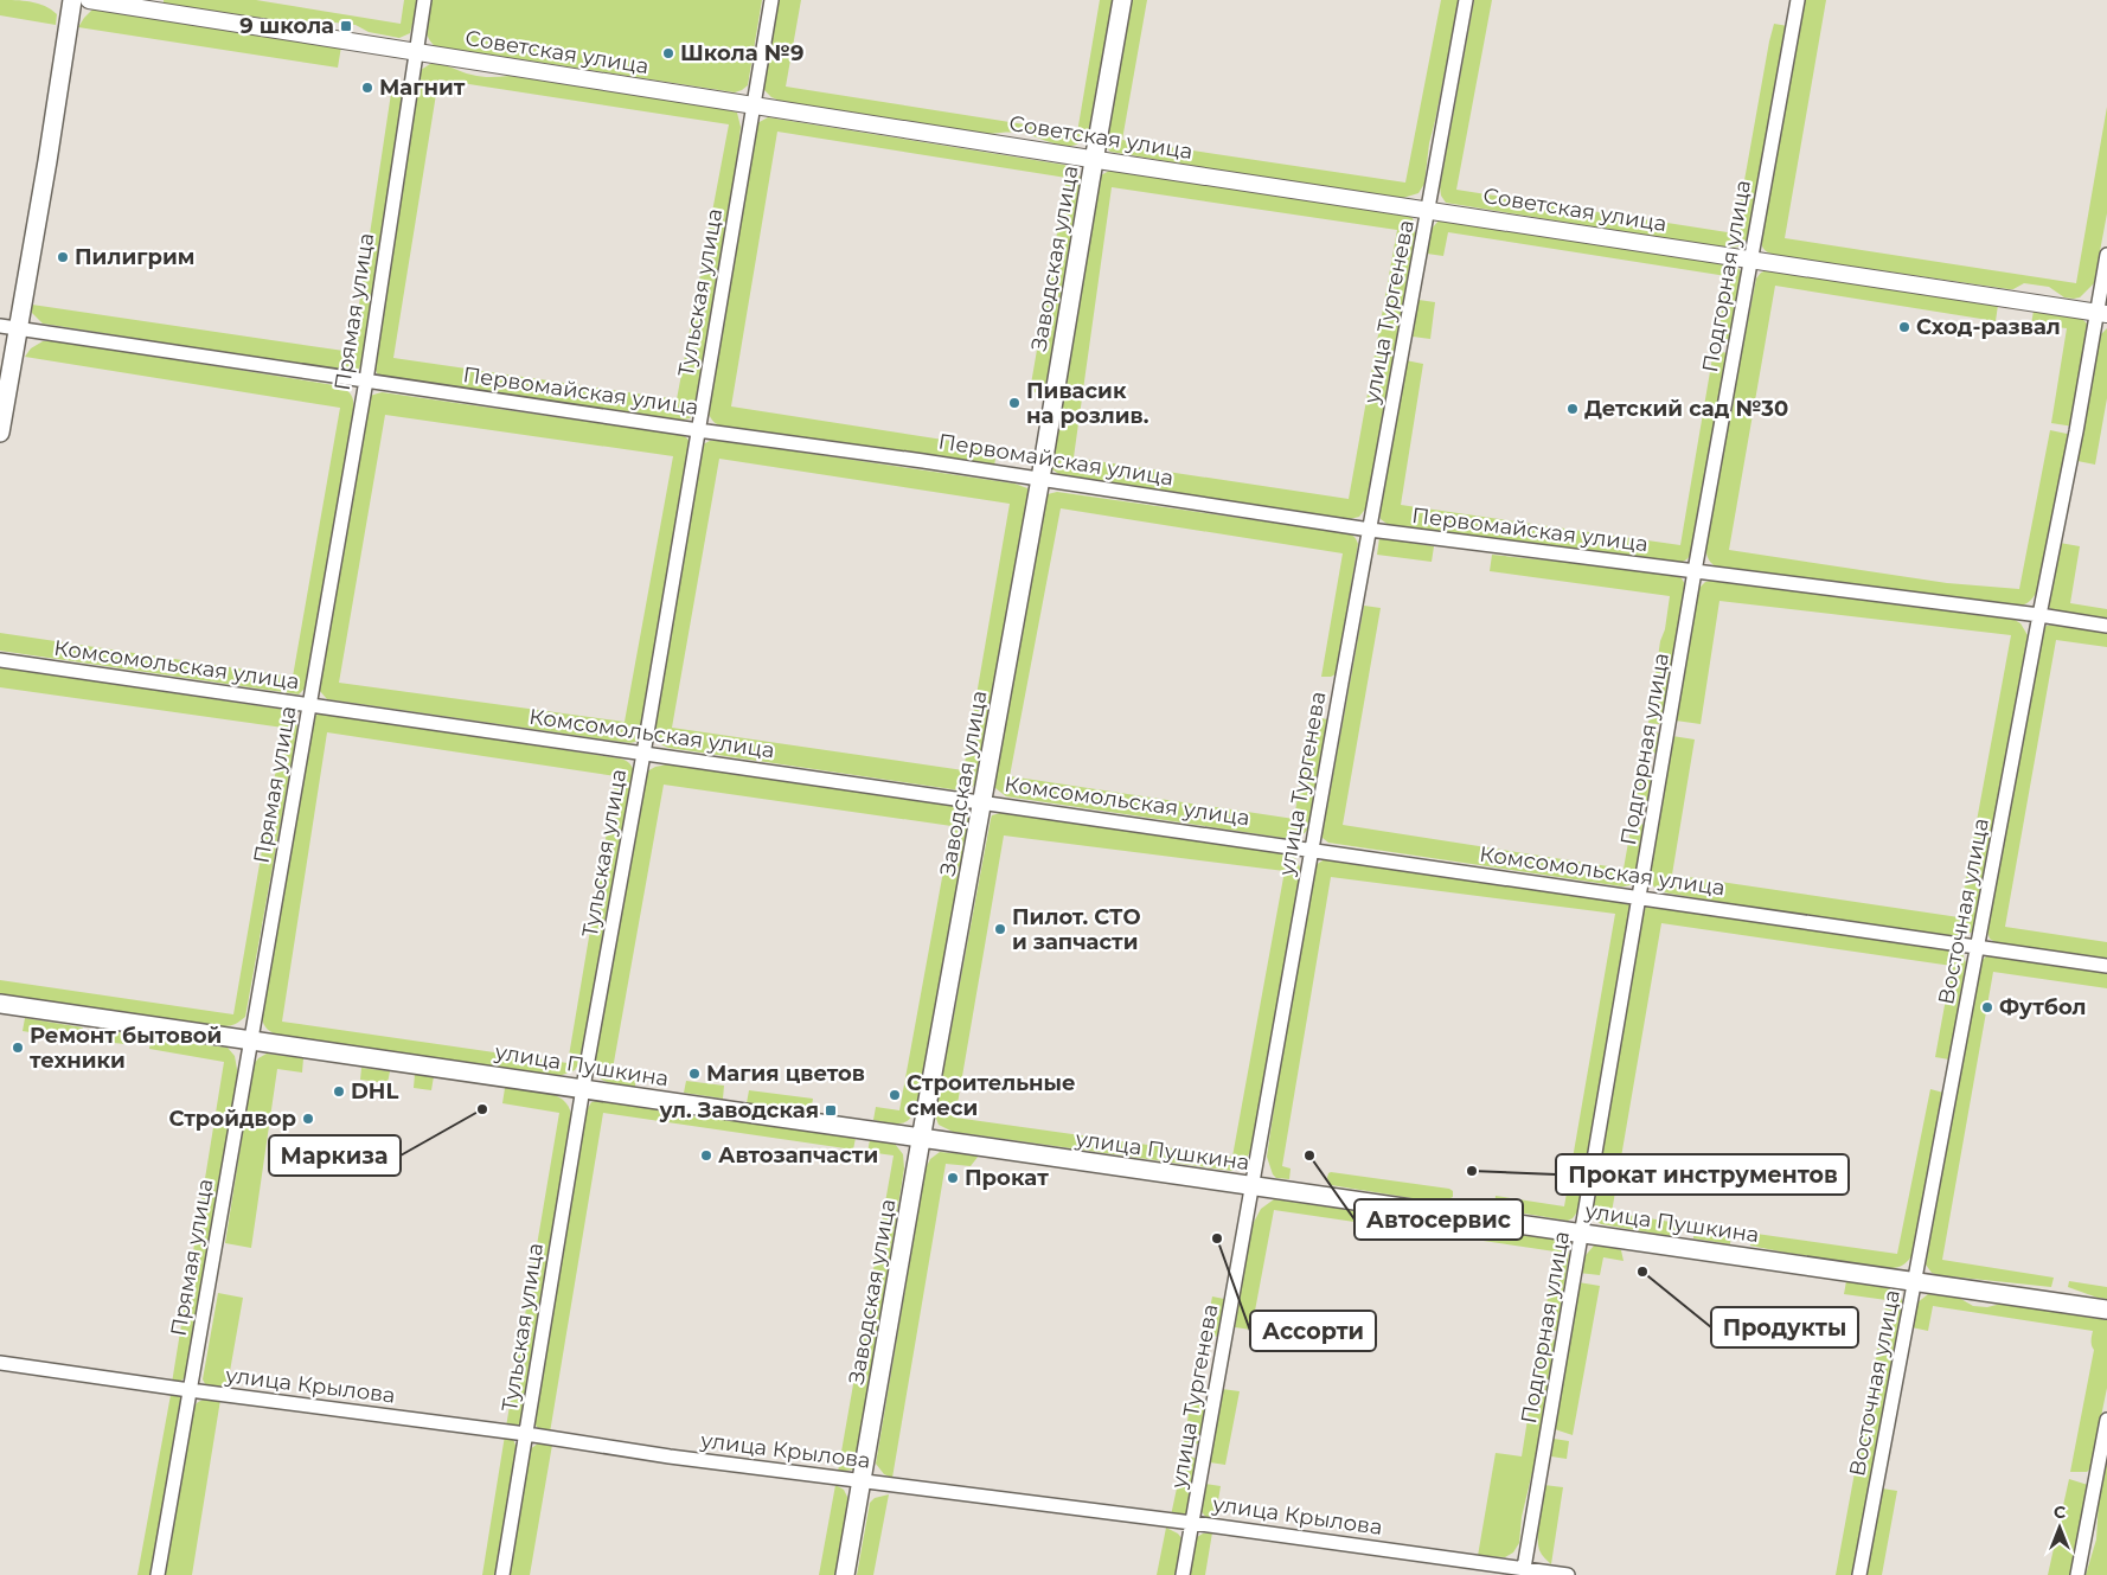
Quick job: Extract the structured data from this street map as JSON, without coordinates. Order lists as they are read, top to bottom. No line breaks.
{"streets":{"main road":["Заводская улица","улица Пушкина"],"street":["Советская улица","Подгорная улица","Тульская улица","Прямая улица","улица Тургенева","Первомайская улица","Комсомольская улица","Восточная улица","улица Крылова"]},"crossings":[["Советская улица","Заводская улица"],["Советская улица","Подгорная улица"],["Советская улица","Тульская улица"],["Советская улица","Прямая улица"],["Советская улица","улица Тургенева"],["Советская улица","Восточная улица"],["Заводская улица","Первомайская улица"],["Заводская улица","Комсомольская улица"],["Заводская улица","улица Пушкина"],["Заводская улица","улица Крылова"],["Подгорная улица","Первомайская улица"],["Подгорная улица","Комсомольская улица"],["Подгорная улица","улица Пушкина"],["Подгорная улица","улица Крылова"],["Тульская улица","Первомайская улица"],["Тульская улица","Комсомольская улица"],["Тульская улица","улица Пушкина"],["Тульская улица","улица Крылова"],["Прямая улица","Первомайская улица"],["Прямая улица","Комсомольская улица"],["Прямая улица","улица Пушкина"],["Прямая улица","улица Крылова"],["улица Тургенева","Первомайская улица"],["улица Тургенева","Комсомольская улица"],["улица Тургенева","улица Пушкина"],["улица Тургенева","улица Крылова"],["Первомайская улица","Восточная улица"],["Комсомольская улица","Восточная улица"],["Восточная улица","улица Пушкина"]],"places":{"transit":["9 школа","ул. Заводская"],"other":["Школа №9","Магнит","Пилигрим","Сход-развал","Пивасик на розлив.","Детский сад №30","Пилот. СТО и запчасти","Футбол","Ремонт бытовой техники","Магия цветов","DHL","Строительные смеси","Маркиза","Стройдвор","Автозапчасти","Автосервис","Прокат инструментов","Прокат","Ассорти","Продукты"]},"north":"top"}
